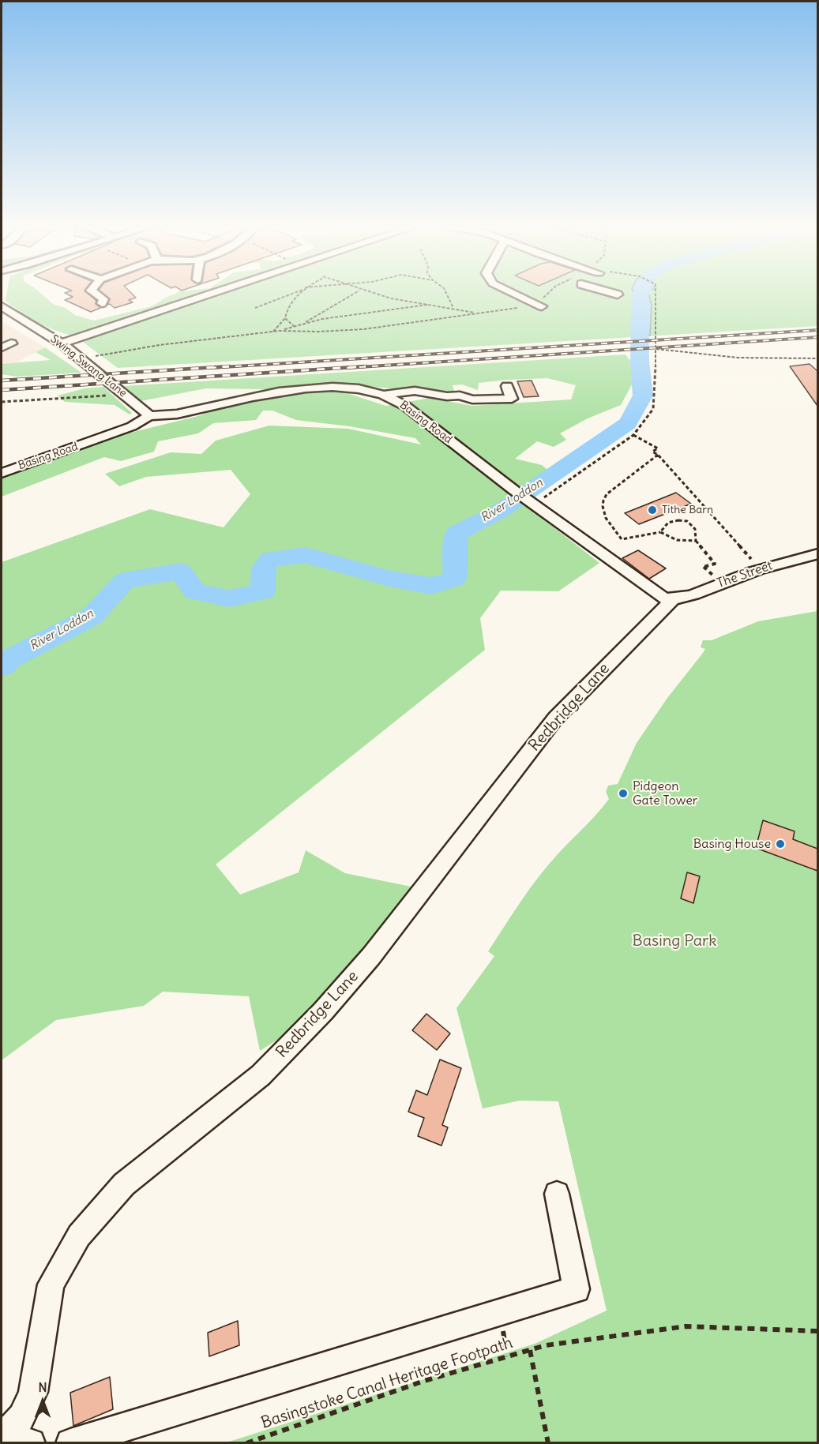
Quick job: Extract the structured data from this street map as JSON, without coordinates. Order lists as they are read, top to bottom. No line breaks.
{"streets":{"street":["Swing Swang Lane","Basing Road","The Street","Redbridge Lane"],"path":["Basingstoke Canal Heritage Footpath"]},"crossings":[["Swing Swang Lane","Basing Road"],["Basing Road","The Street"],["Basing Road","Redbridge Lane"],["The Street","Redbridge Lane"]],"water":["River Loddon"],"parks":["Basing Park"],"places":["Tithe Barn","Pidgeon Gate Tower","Basing House"],"north":"top"}
